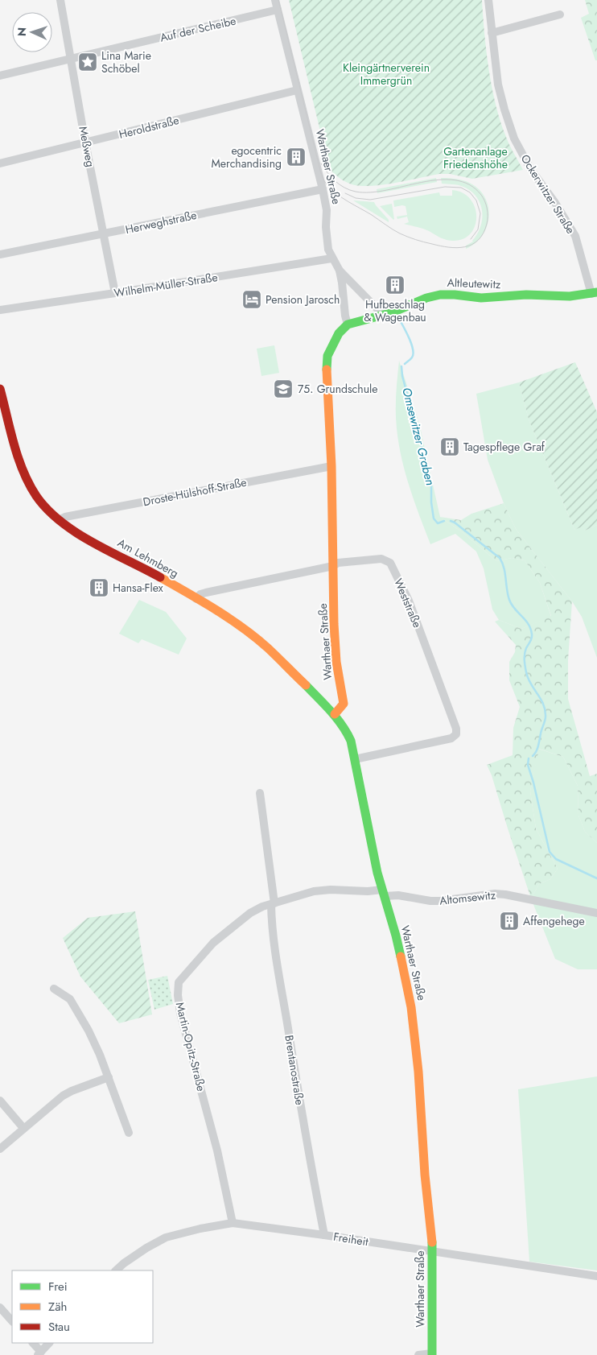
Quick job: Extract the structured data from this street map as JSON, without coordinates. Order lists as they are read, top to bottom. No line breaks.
{"streets":{"street":["Auf der Scheibe","Heroldstraße","Meßweg","Warthaer Straße","Ockerwitzer Straße","Herweghstraße","Altleutewitz","Wilhelm-Müller-Straße","Droste-Hülshoff-Straße","Am Lehmberg","Weststraße","Altomsewitz","Martin-Opitz-Straße","Brentanostraße","Freiheit"]},"crossings":[["Auf der Scheibe","Meßweg"],["Auf der Scheibe","Warthaer Straße"],["Heroldstraße","Meßweg"],["Heroldstraße","Warthaer Straße"],["Meßweg","Herweghstraße"],["Meßweg","Wilhelm-Müller-Straße"],["Warthaer Straße","Herweghstraße"],["Warthaer Straße","Altleutewitz"],["Warthaer Straße","Wilhelm-Müller-Straße"],["Warthaer Straße","Droste-Hülshoff-Straße"],["Warthaer Straße","Am Lehmberg"],["Warthaer Straße","Weststraße"],["Warthaer Straße","Altomsewitz"],["Warthaer Straße","Martin-Opitz-Straße"],["Warthaer Straße","Freiheit"],["Ockerwitzer Straße","Altleutewitz"],["Droste-Hülshoff-Straße","Am Lehmberg"],["Am Lehmberg","Weststraße"],["Altomsewitz","Martin-Opitz-Straße"],["Martin-Opitz-Straße","Brentanostraße"],["Martin-Opitz-Straße","Freiheit"],["Brentanostraße","Freiheit"]],"water":["Omsewitzer Graben"],"parks":["Kleingärtnerverein Immergrün","Gartenanlage Friedenshöhe"],"places":{"place":["Lina Marie Schöbel"],"building":["egocentric Merchandising","Hufbeschlag & Wagenbau","Tagespflege Graf","Hansa-Flex","Affengehege"],"hotel":["Pension Jarosch"],"school or university":["75. Grundschule"]},"legend":["Frei","Zäh","Stau"],"north":"left"}
